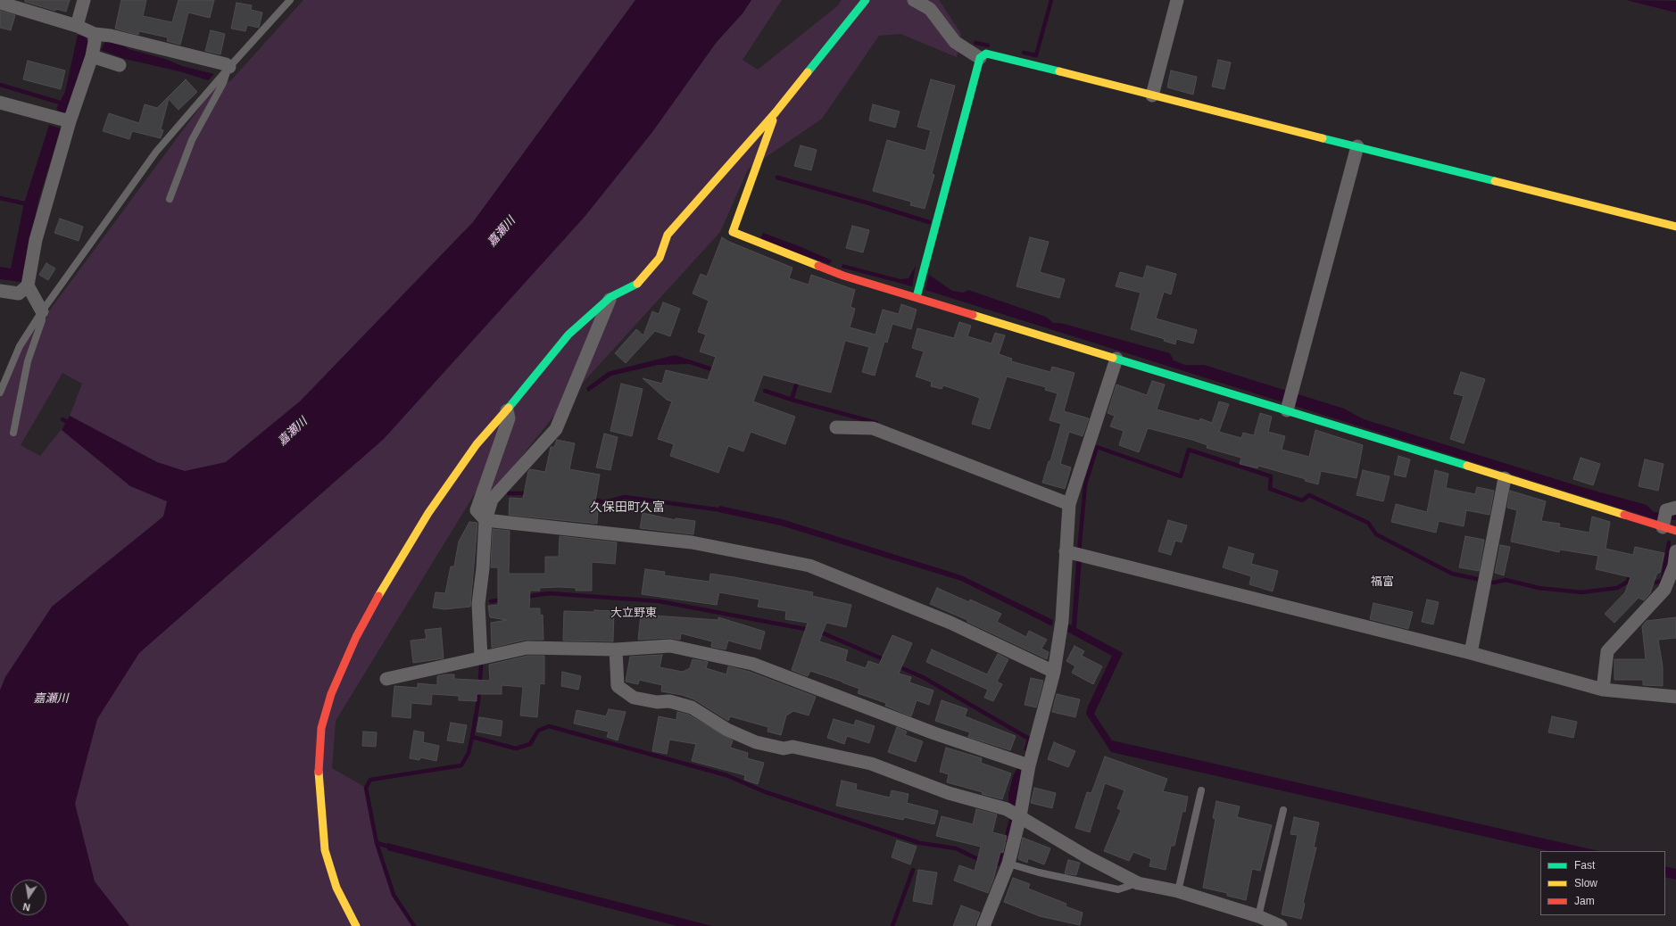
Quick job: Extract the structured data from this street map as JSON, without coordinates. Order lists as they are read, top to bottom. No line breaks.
{"districts":["久保田町久富","福富","大立野東"],"water":["嘉瀬川"],"legend":["Fast","Slow","Jam"],"north":"bottom"}
